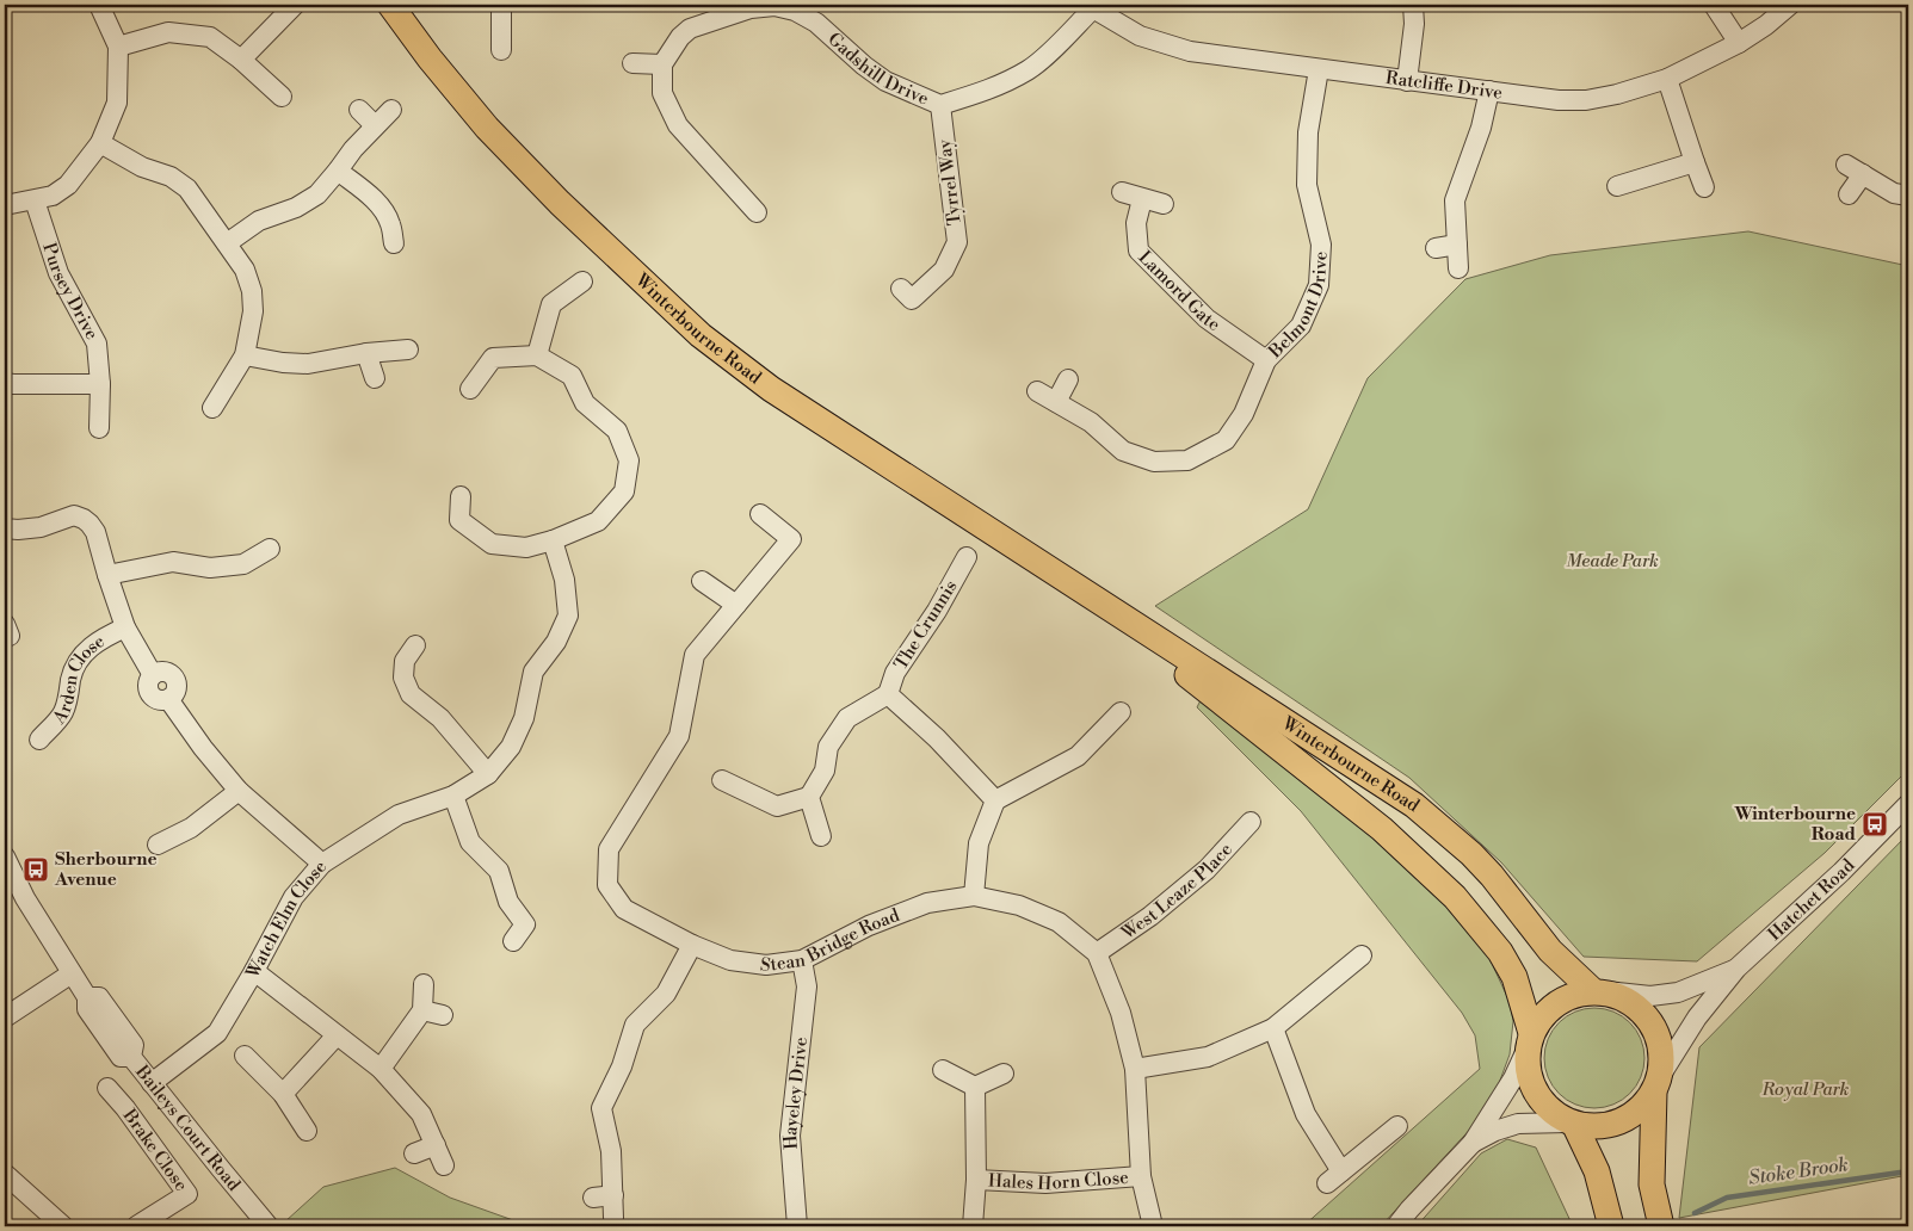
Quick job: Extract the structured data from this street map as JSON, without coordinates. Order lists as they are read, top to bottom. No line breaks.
{"streets":{"main road":["Winterbourne Road"],"street":["Gadshill Drive","Ratcliffe Drive","Tyrrel Way","Lamord Gate","Pursey Drive","Belmont Drive","The Crunnis","Arden Close","West Leaze Place","Hatchet Road","Watch Elm Close","Stean Bridge Road","Hayeley Drive","Baileys Court Road","Brake Close","Hales Horn Close"]},"crossings":[["Gadshill Drive","Ratcliffe Drive"],["Gadshill Drive","Tyrrel Way"],["Ratcliffe Drive","Belmont Drive"],["Lamord Gate","Belmont Drive"],["Winterbourne Road","Hatchet Road"],["Arden Close","Watch Elm Close"],["West Leaze Place","Stean Bridge Road"],["Watch Elm Close","Baileys Court Road"],["Stean Bridge Road","Hayeley Drive"],["Stean Bridge Road","Hales Horn Close"]],"water":["Stoke Brook"],"parks":["Meade Park","Royal Park"],"places":{"bus stop":["Winterbourne Road","Sherbourne Avenue"]}}
